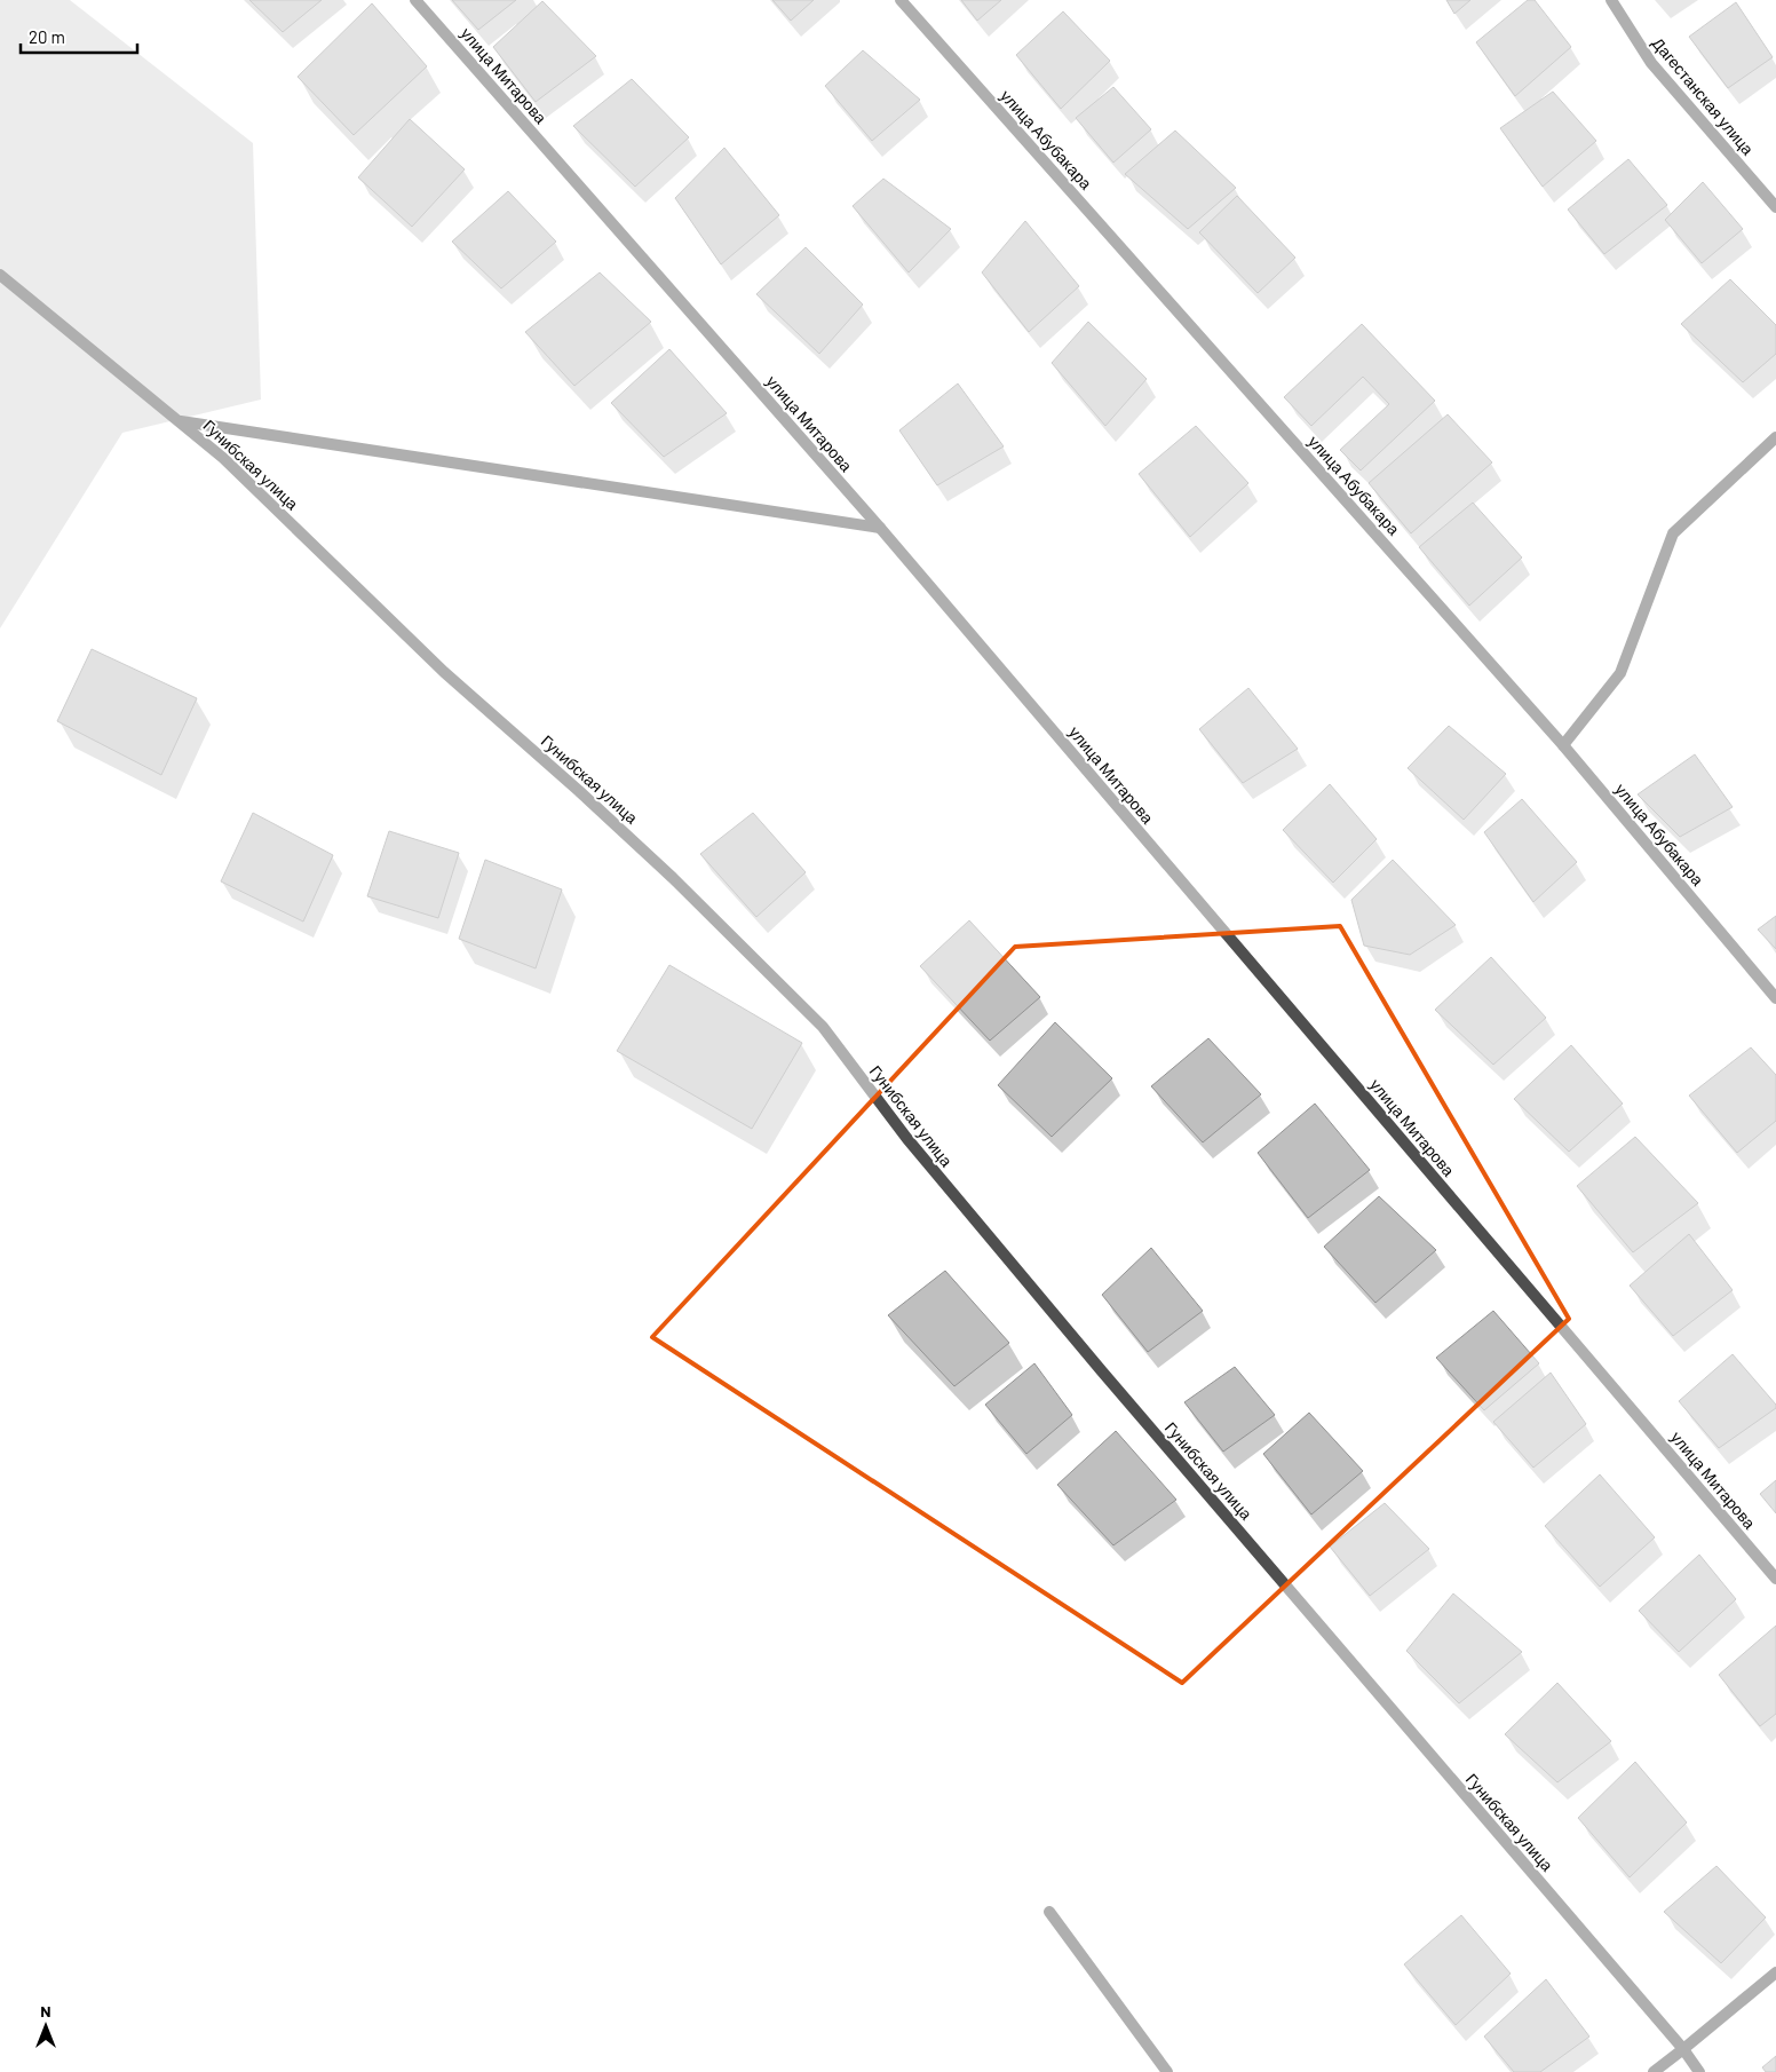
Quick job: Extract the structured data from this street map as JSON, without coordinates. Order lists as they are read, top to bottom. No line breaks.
{"streets":{"street":["улица Митарова","Дагестанская улица","улица Абубакара","Гунибская улица"]},"scale_bar":"20 m","north":"top"}
